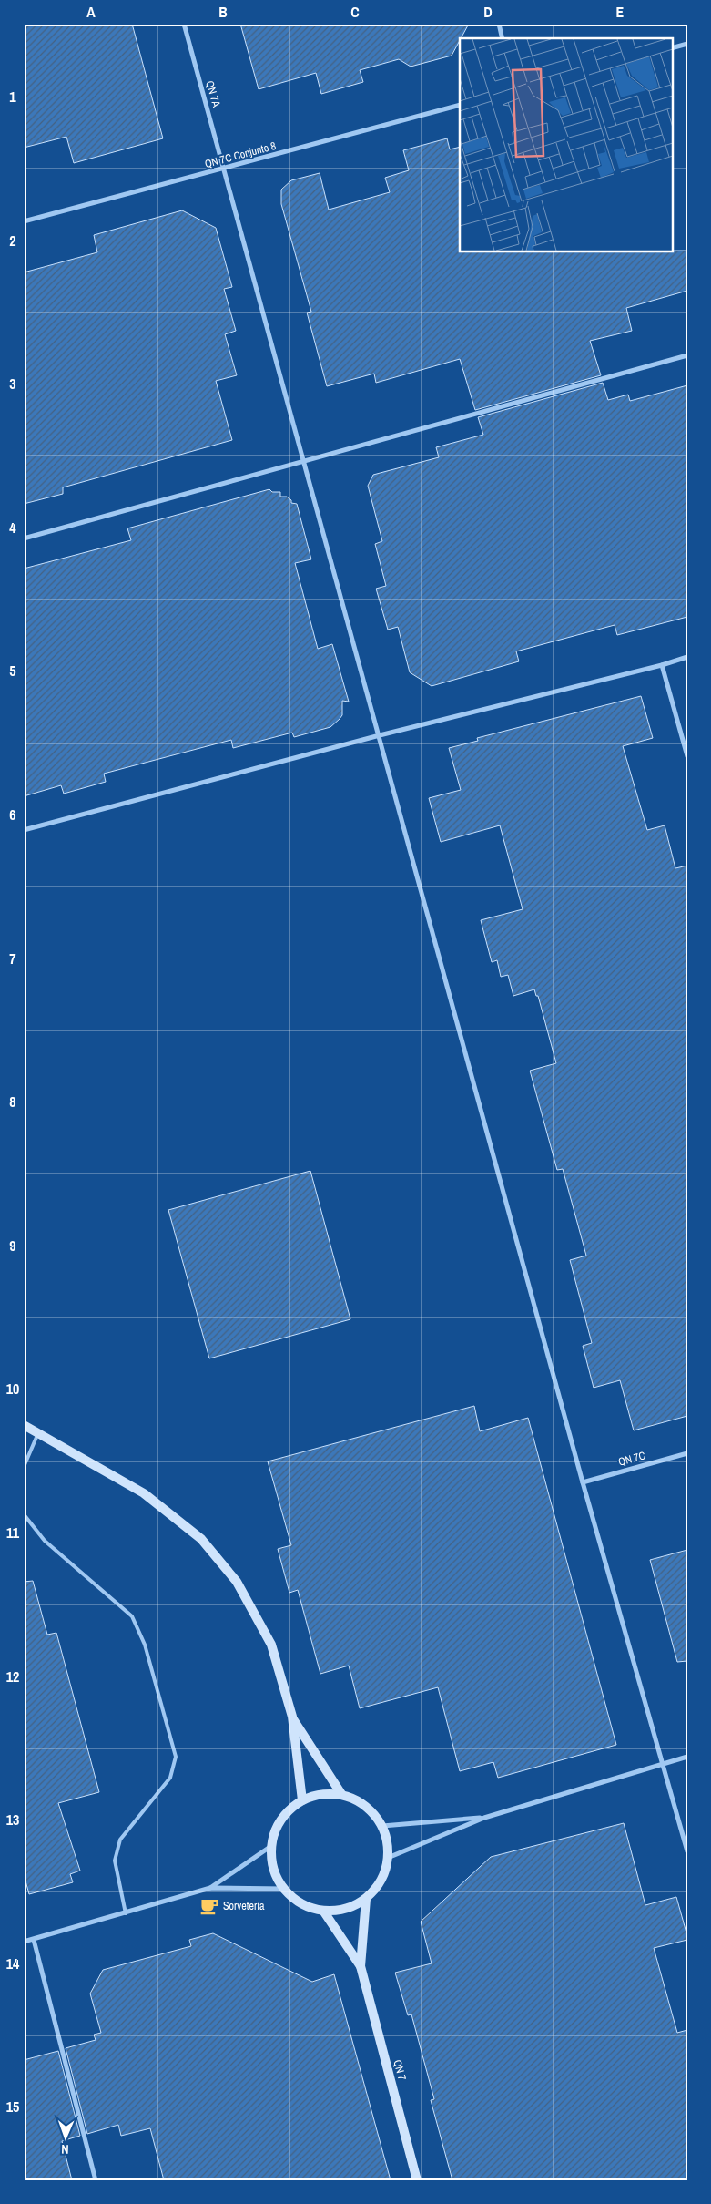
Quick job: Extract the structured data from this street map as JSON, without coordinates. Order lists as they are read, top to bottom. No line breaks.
{"streets":{"street":["QN 7A","QN 7C Conjunto 8","QN 7C","QN 7"]},"crossings":[["QN 7A","QN 7C Conjunto 8"],["QN 7A","QN 7C"]],"places":{"cafe":["Sorveteria"]},"north":"bottom","grid":{"columns":["A","B","C","D","E"],"rows":["1","2","3","4","5","6","7","8","9","10","11","12","13","14","15"]}}
